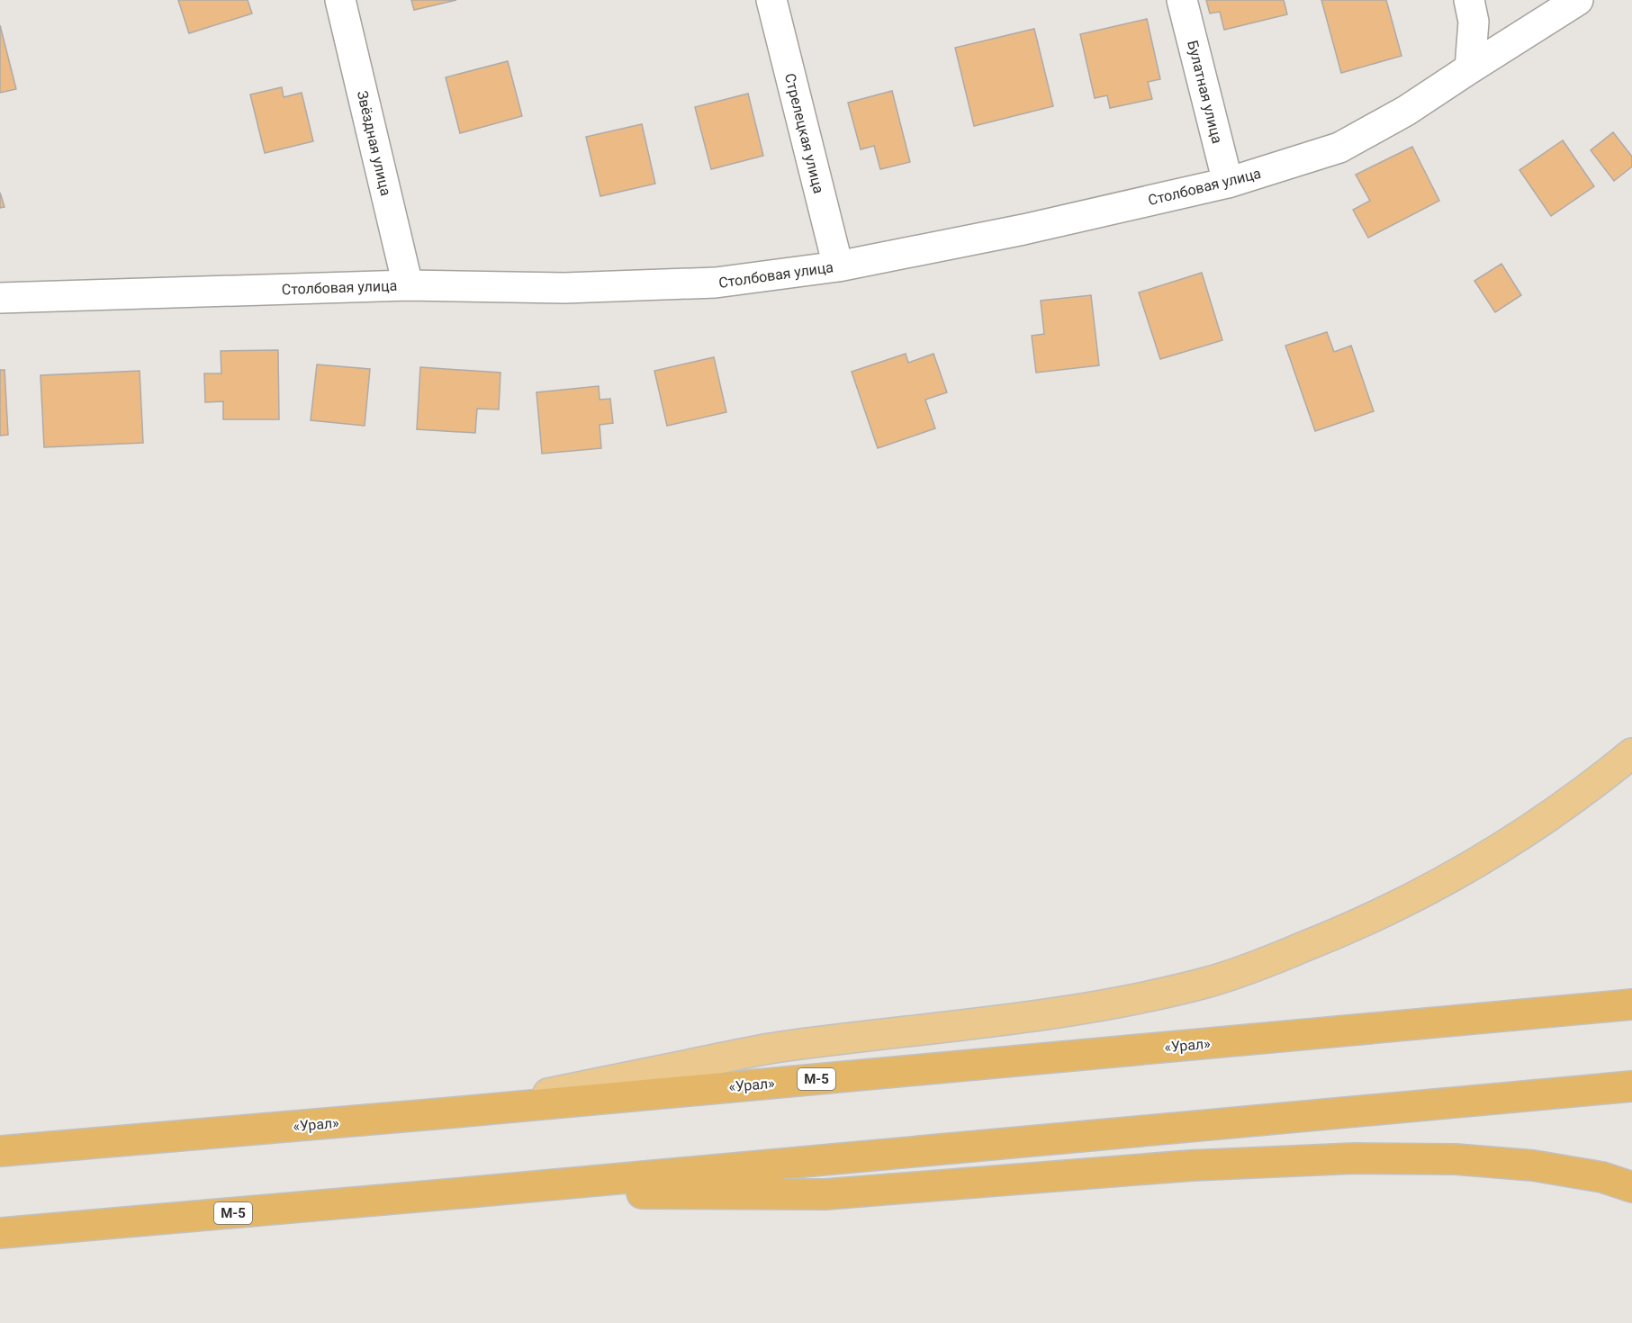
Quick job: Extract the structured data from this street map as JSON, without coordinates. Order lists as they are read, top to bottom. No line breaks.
{"streets":{"highway":["«Урал»","М-5"],"street":["Булатная улица","Стрелецкая улица","Звёздная улица","Столбовая улица"]},"crossings":[["Булатная улица","Столбовая улица"],["Стрелецкая улица","Столбовая улица"],["Звёздная улица","Столбовая улица"]]}
